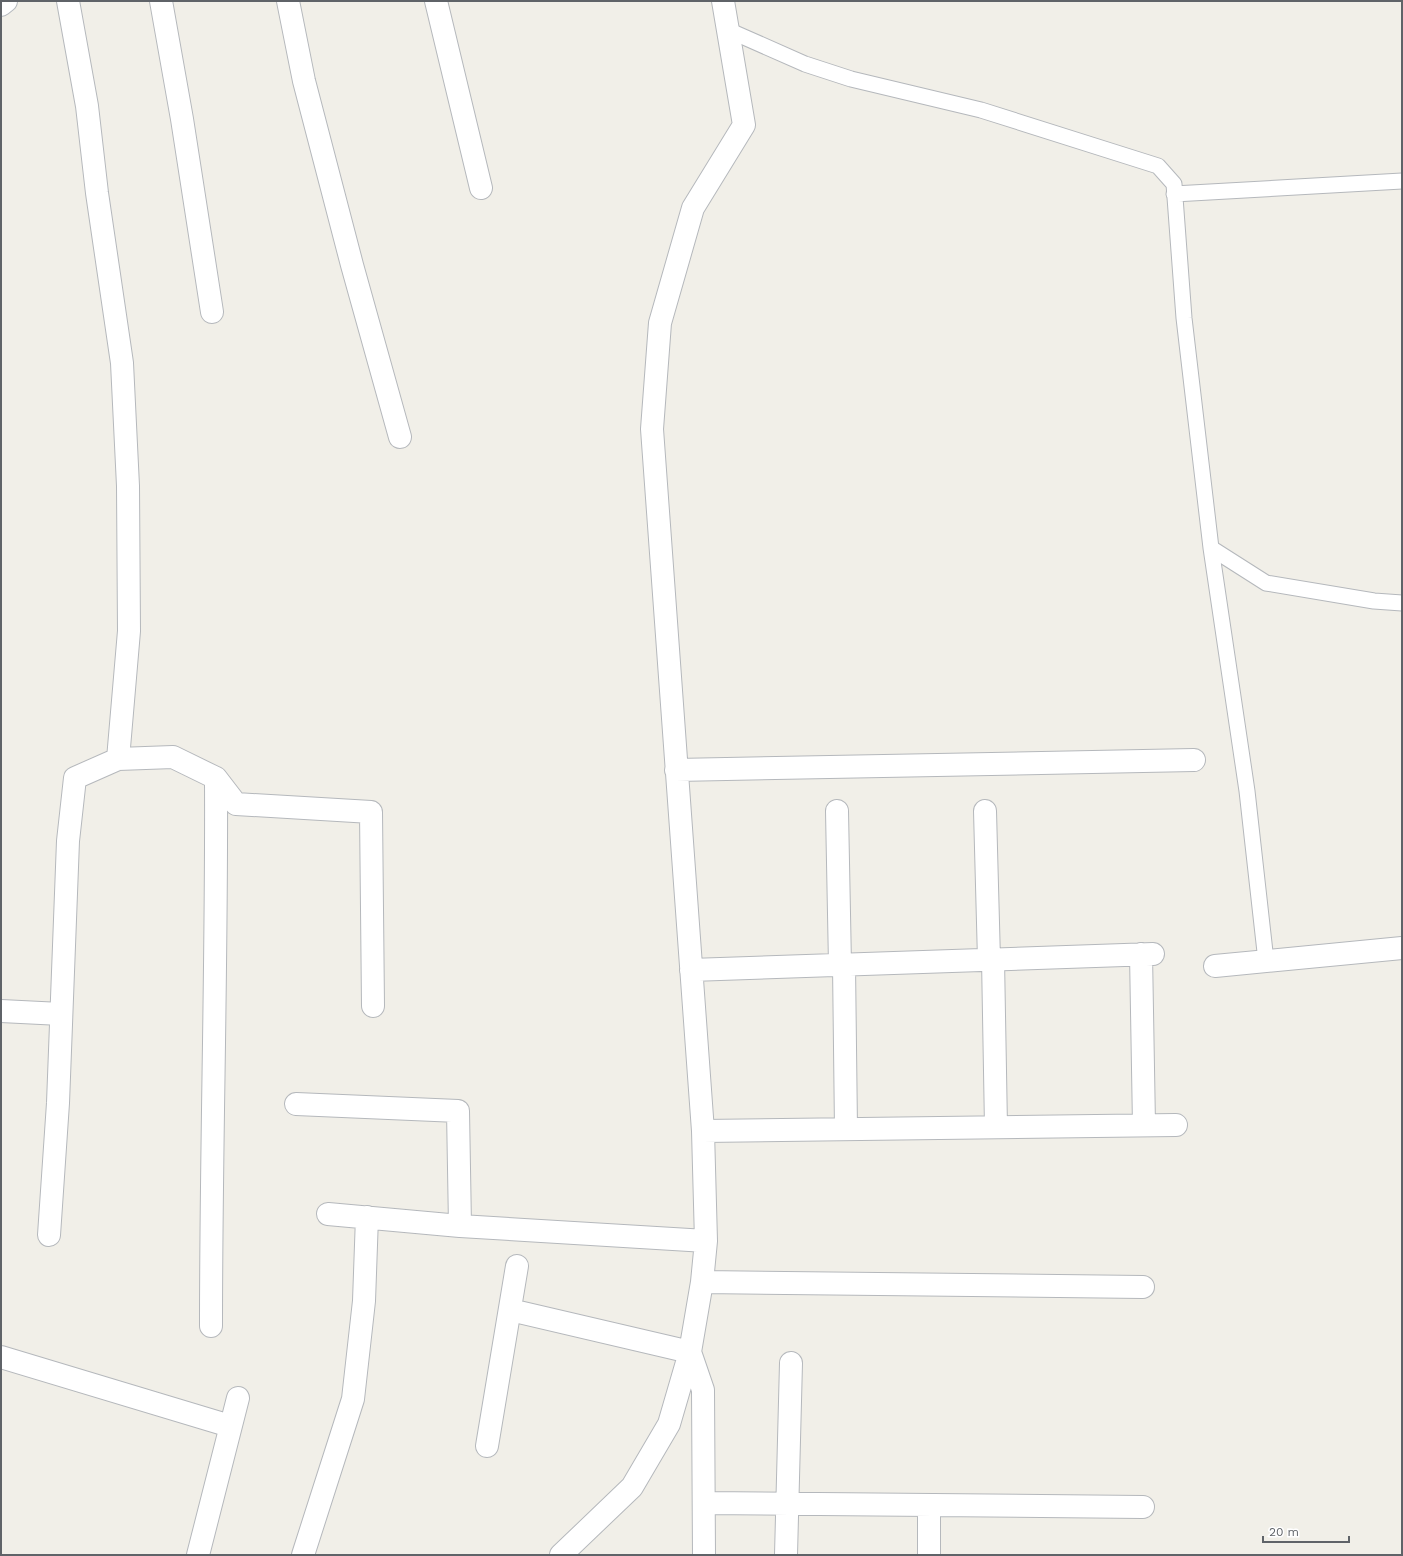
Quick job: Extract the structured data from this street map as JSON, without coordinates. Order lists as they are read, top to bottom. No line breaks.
{"scale_bar":"20 m"}
